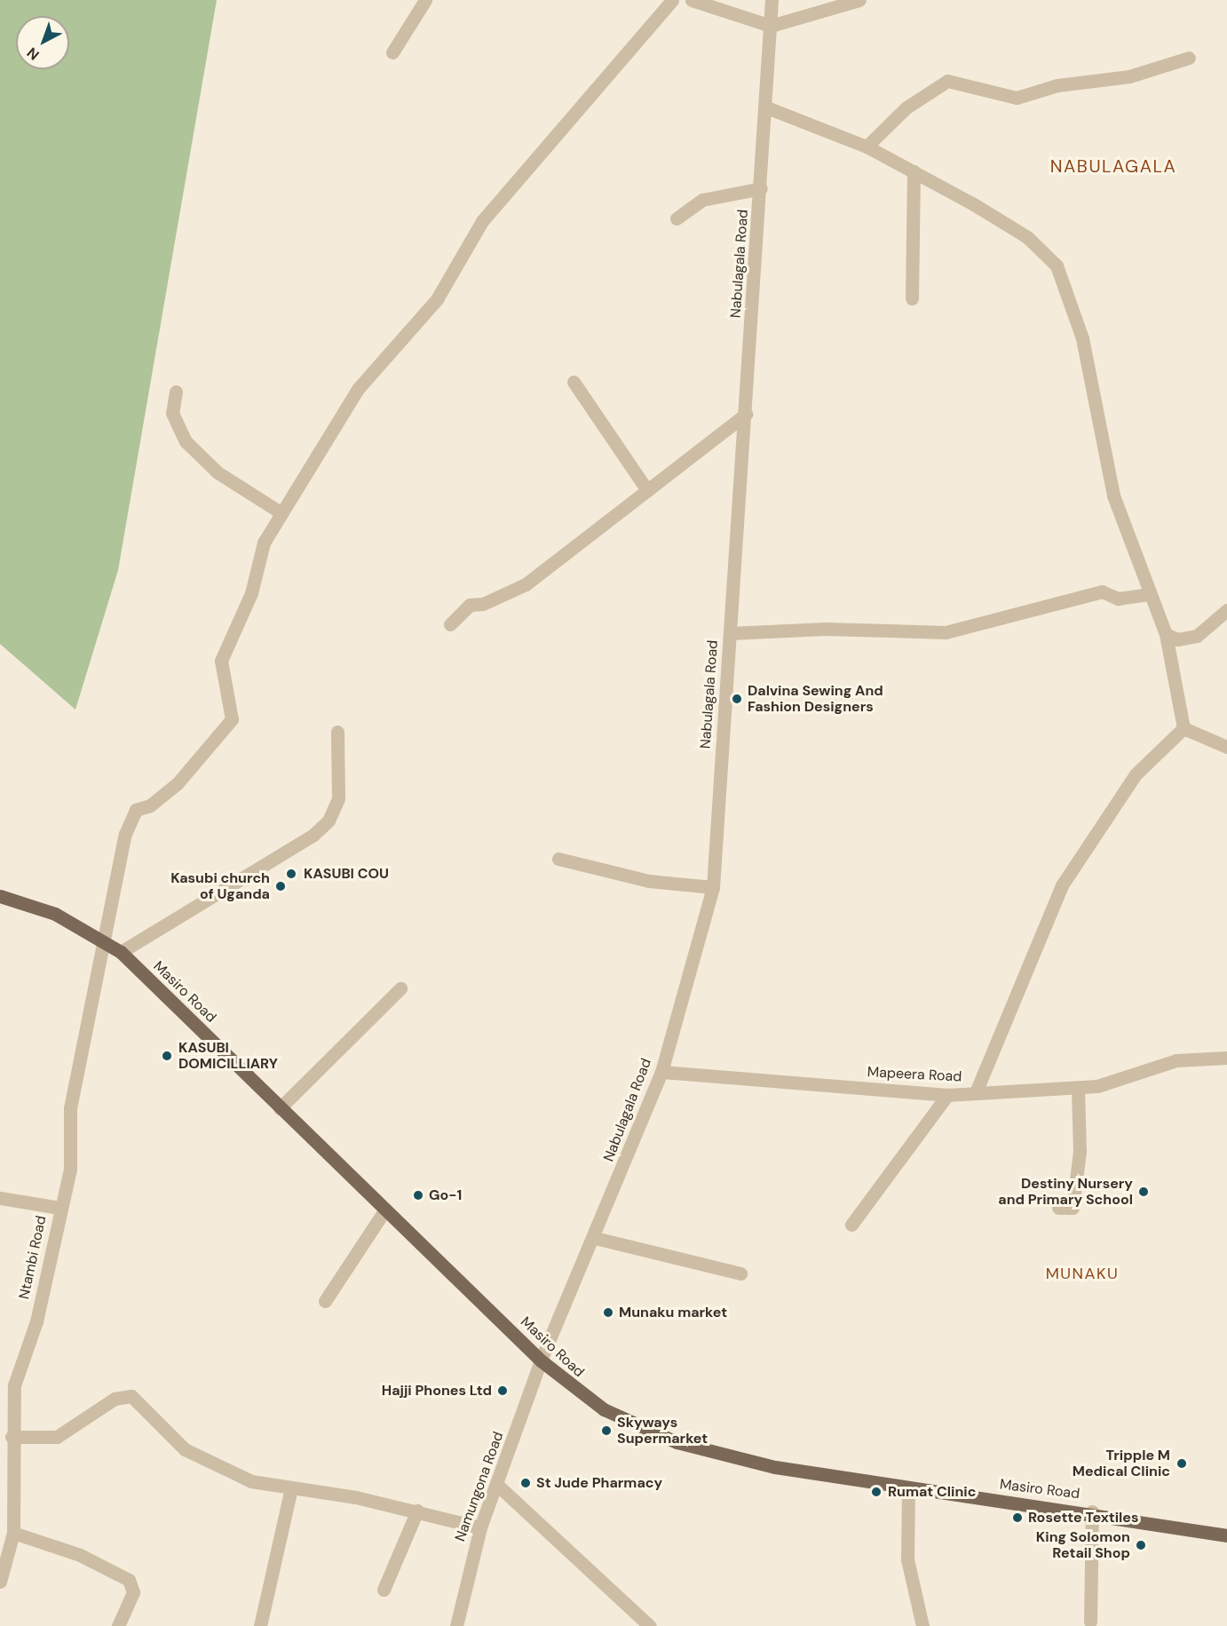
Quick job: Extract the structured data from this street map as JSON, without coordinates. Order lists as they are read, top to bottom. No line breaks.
{"streets":{"main road":["Masiro Road"],"street":["Nabulagala Road","Mapeera Road","Ntambi Road","Namungona Road"]},"crossings":[["Nabulagala Road","Masiro Road"],["Nabulagala Road","Mapeera Road"],["Nabulagala Road","Namungona Road"],["Masiro Road","Ntambi Road"],["Masiro Road","Namungona Road"]],"districts":["NABULAGALA","MUNAKU"],"places":["Dalvina Sewing And Fashion Designers","KASUBI COU","Kasubi church of Uganda","KASUBI DOMICILLIARY","Destiny Nursery and Primary School","Go-1","Munaku market","Hajji Phones Ltd","Skyways Supermarket","Tripple M Medical Clinic","St Jude Pharmacy","Rumat Clinic","Rosette Textiles","King Solomon Retail Shop"],"north":"bottom left"}
